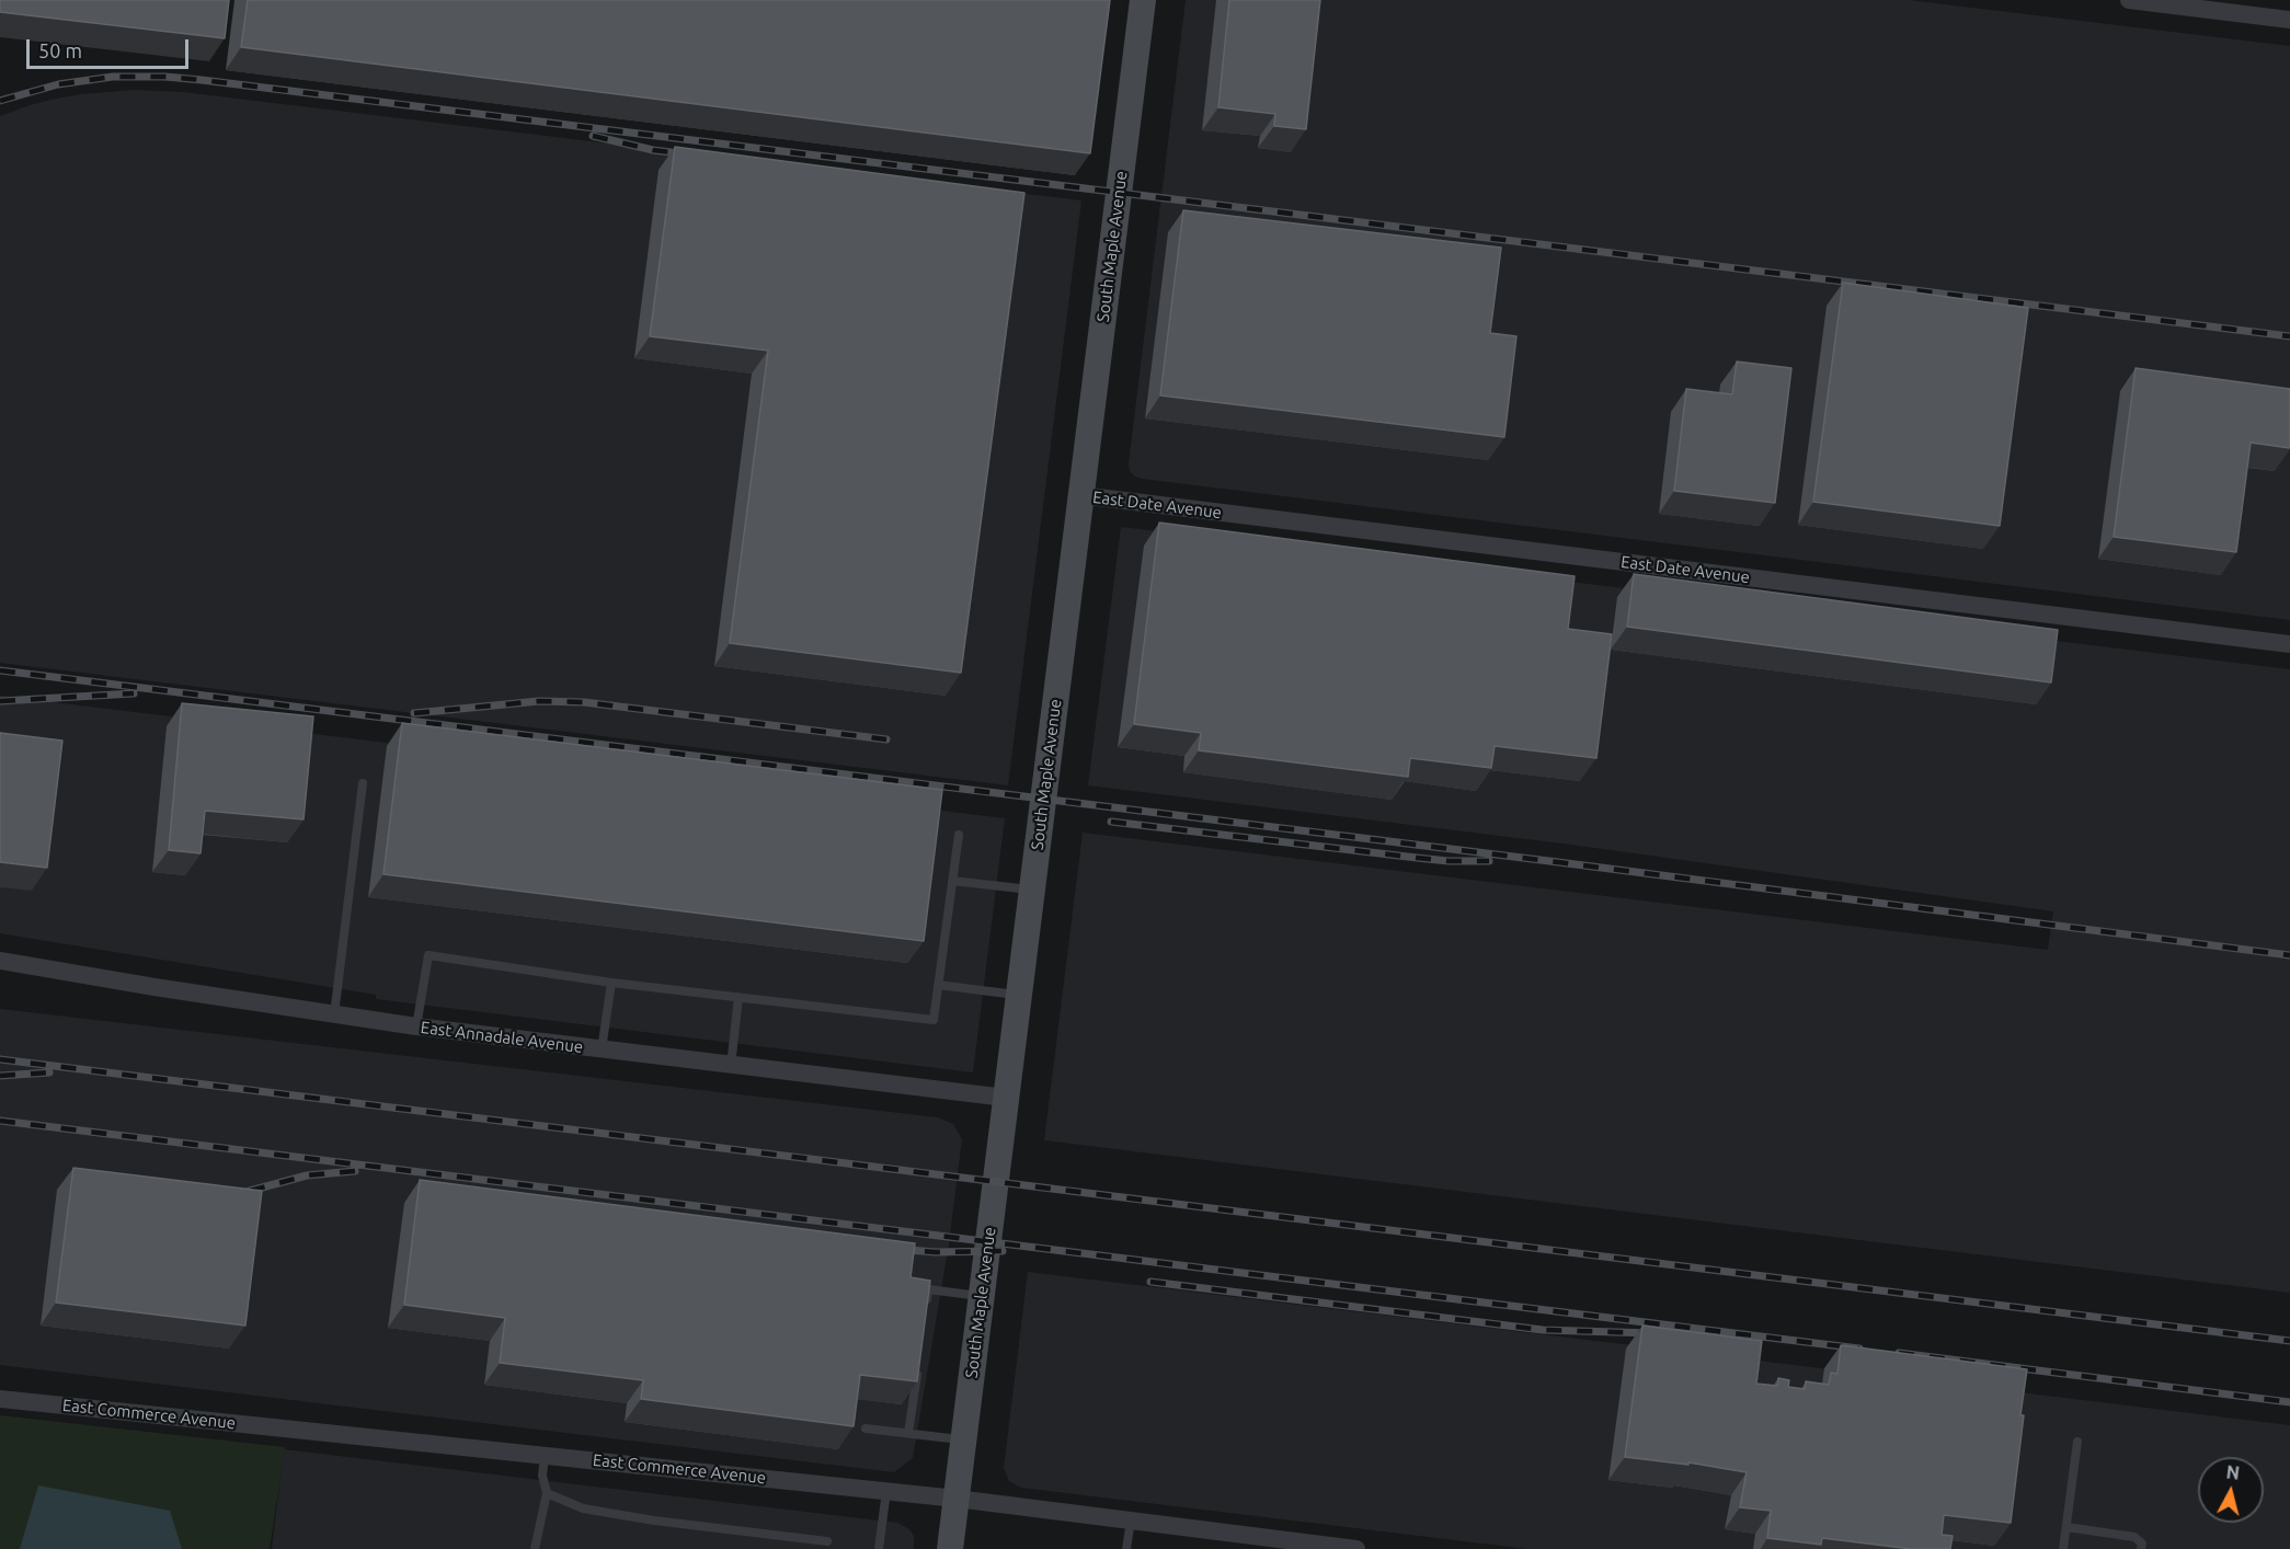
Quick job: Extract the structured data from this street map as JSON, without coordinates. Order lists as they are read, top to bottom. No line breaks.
{"streets":{"street":["South Maple Avenue","East Date Avenue","East Annadale Avenue","East Commerce Avenue"]},"crossings":[["South Maple Avenue","East Date Avenue"],["South Maple Avenue","East Annadale Avenue"],["South Maple Avenue","East Commerce Avenue"]],"scale_bar":"50 m","north":"top"}
